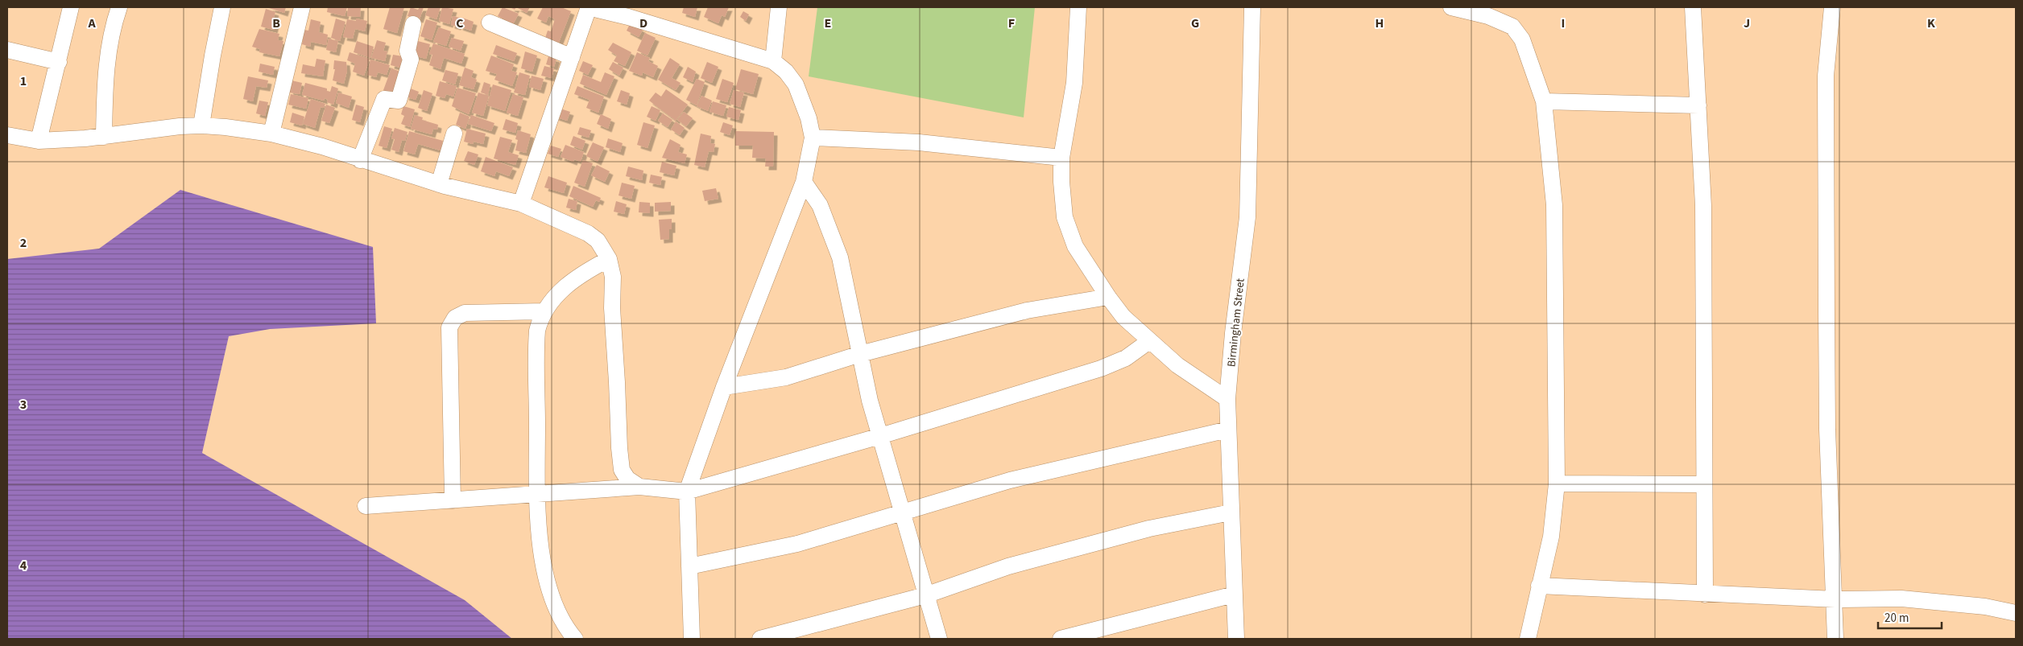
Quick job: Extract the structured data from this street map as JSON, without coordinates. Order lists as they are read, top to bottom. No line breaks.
{"streets":{"street":["Birmingham Street"]},"scale_bar":"20 m","grid":{"columns":["A","B","C","D","E","F","G","H","I","J","K"],"rows":["1","2","3","4"]}}
